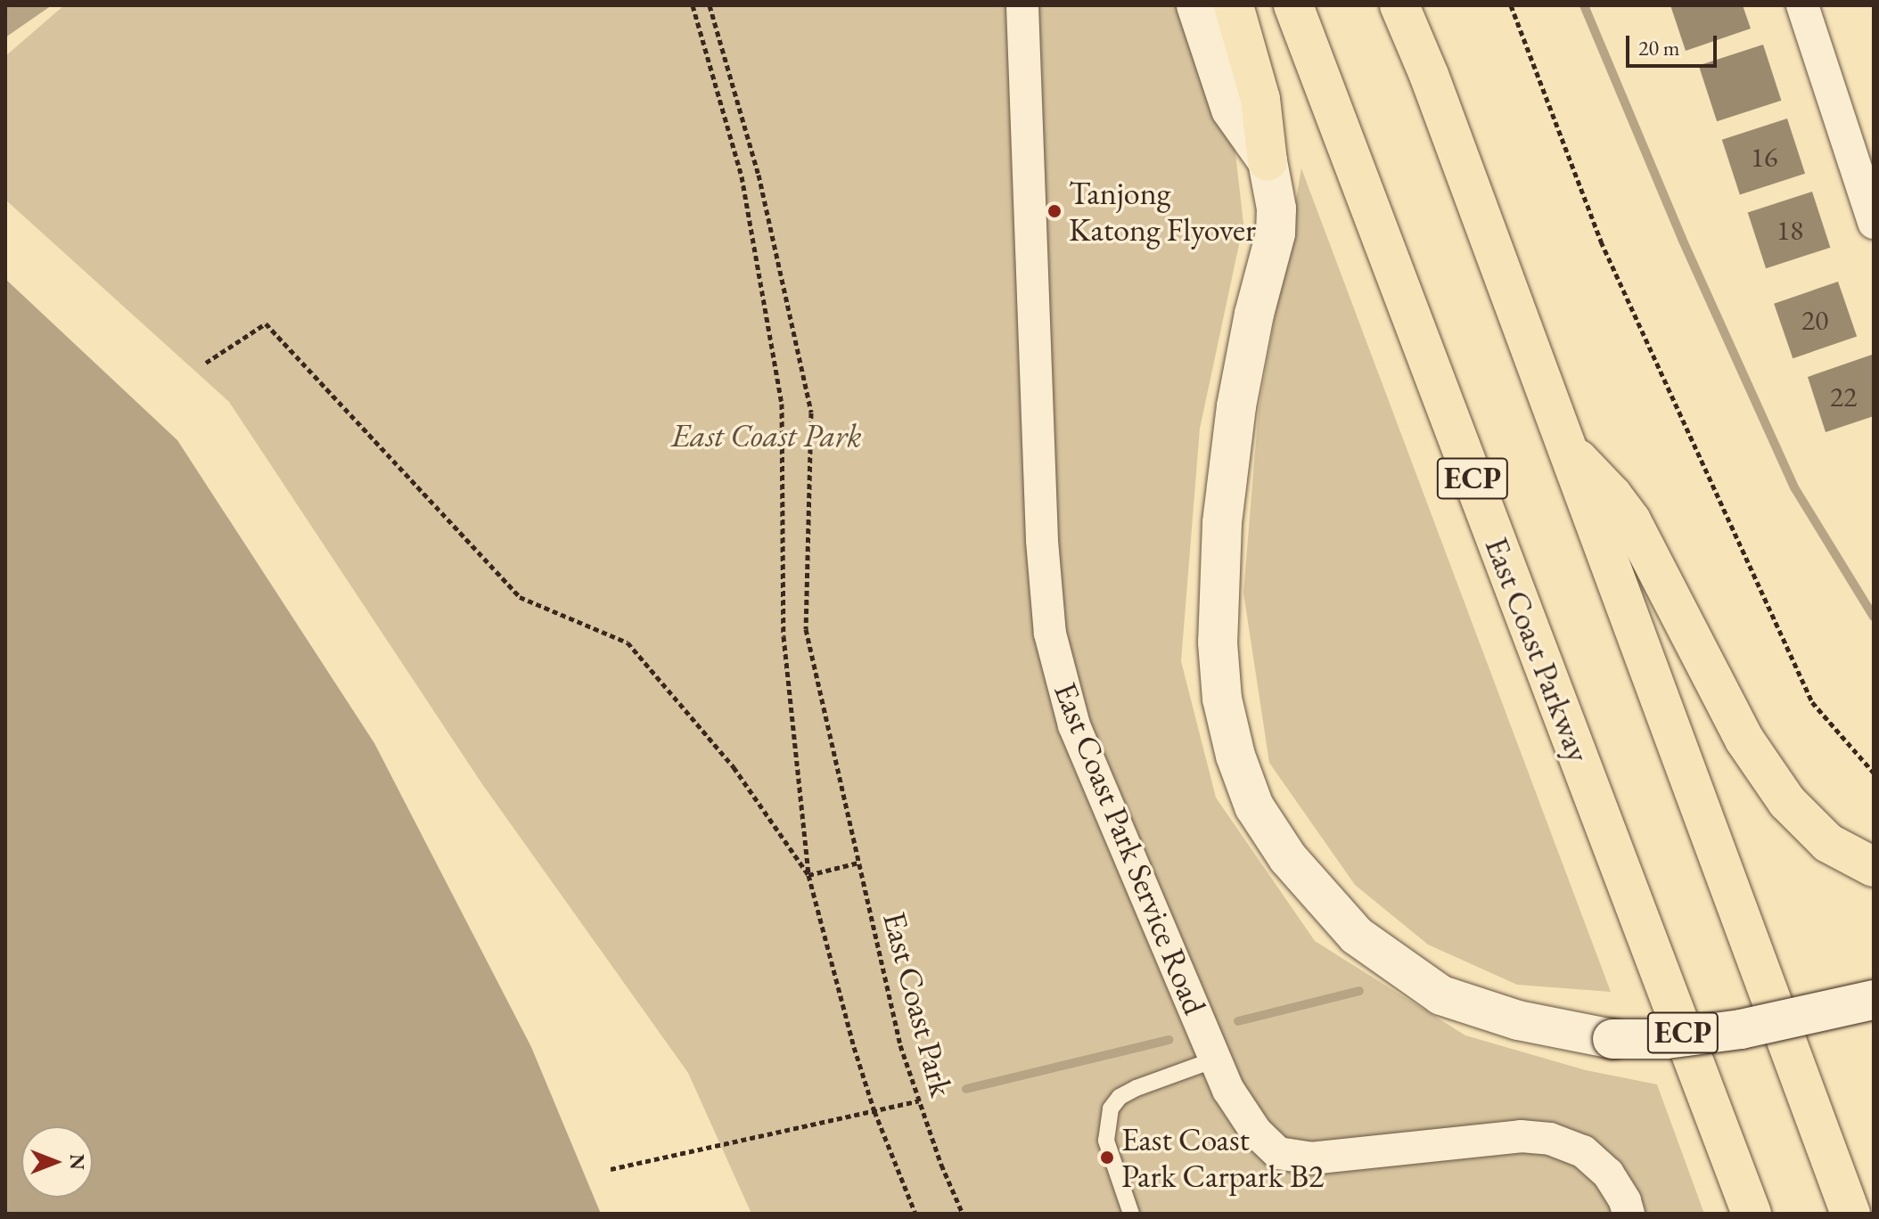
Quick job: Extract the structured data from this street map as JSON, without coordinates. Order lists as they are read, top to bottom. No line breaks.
{"streets":{"highway":["ECP","East Coast Parkway"],"street":["East Coast Park Service Road"],"path":["East Coast Park"]},"parks":["East Coast Park"],"places":["Tanjong Katong Flyover","East Coast Park Carpark B2"],"house_numbers":["16","18","20","22"],"scale_bar":"20 m","north":"right"}
